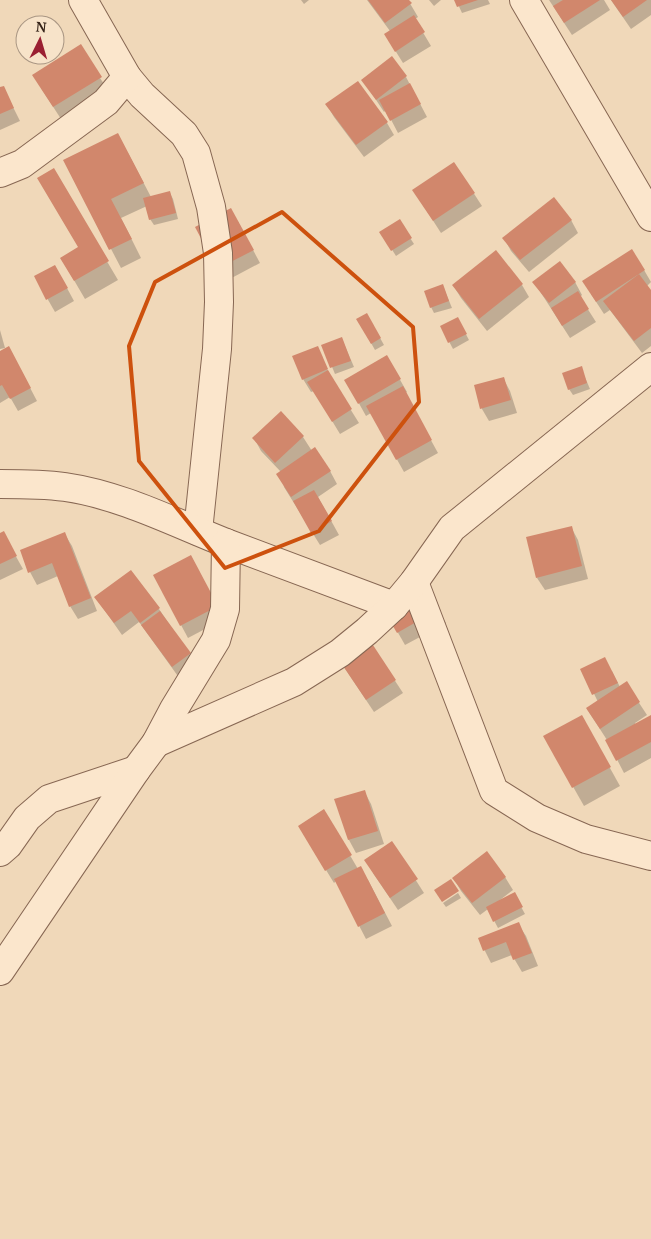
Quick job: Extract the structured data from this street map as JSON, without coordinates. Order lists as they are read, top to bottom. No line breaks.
{"north":"top"}
